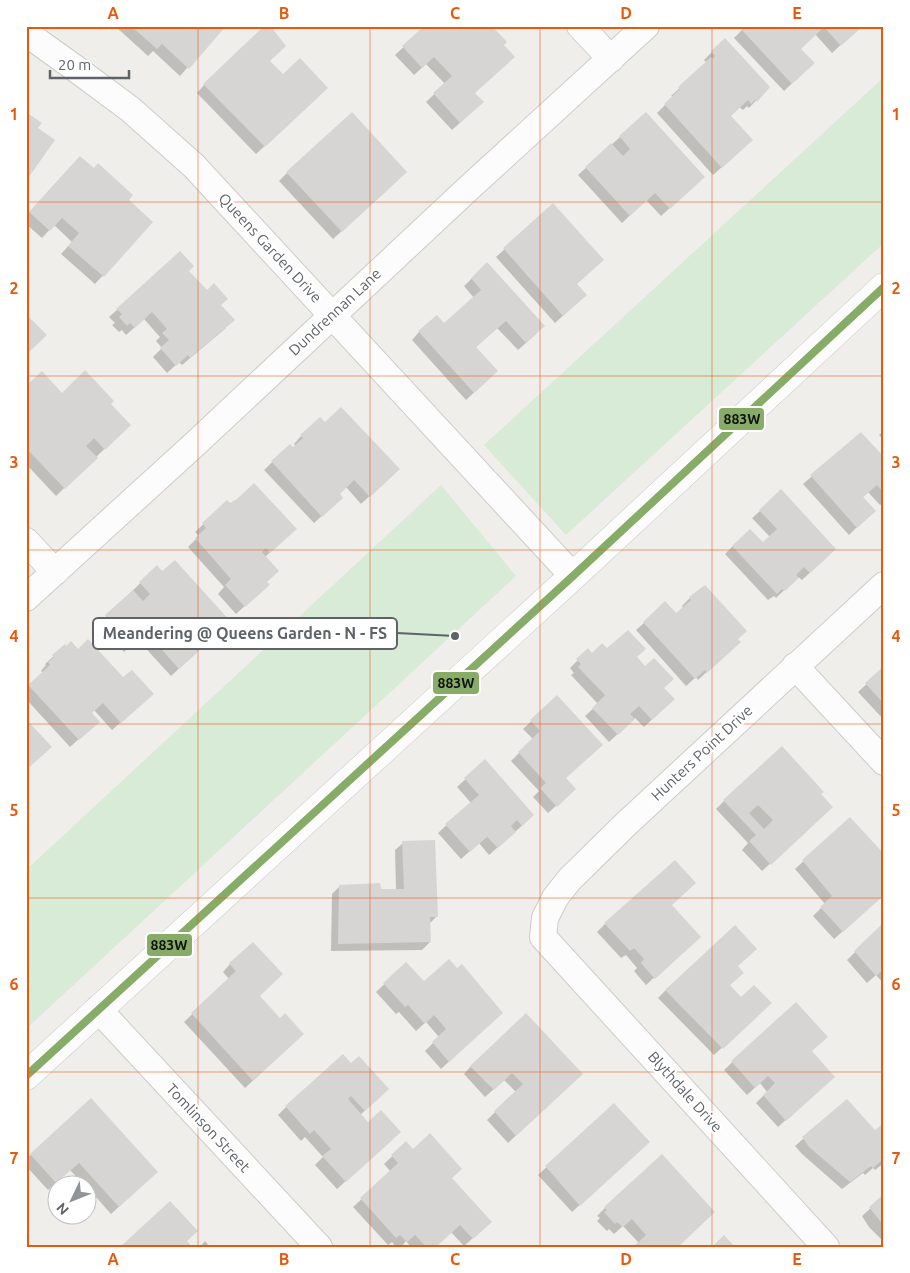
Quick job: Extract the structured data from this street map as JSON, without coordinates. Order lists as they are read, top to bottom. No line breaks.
{"streets":{"street":["Queens Garden Drive","Dundrennan Lane","Hunters Point Drive","Blythdale Drive","Tomlinson Street"]},"crossings":[["Queens Garden Drive","Dundrennan Lane"],["Hunters Point Drive","Blythdale Drive"]],"places":["Meandering @ Queens Garden - N - FS"],"lines":["transit line 883W"],"scale_bar":"20 m","north":"bottom left","grid":{"columns":["A","B","C","D","E"],"rows":["1","2","3","4","5","6","7"]}}
